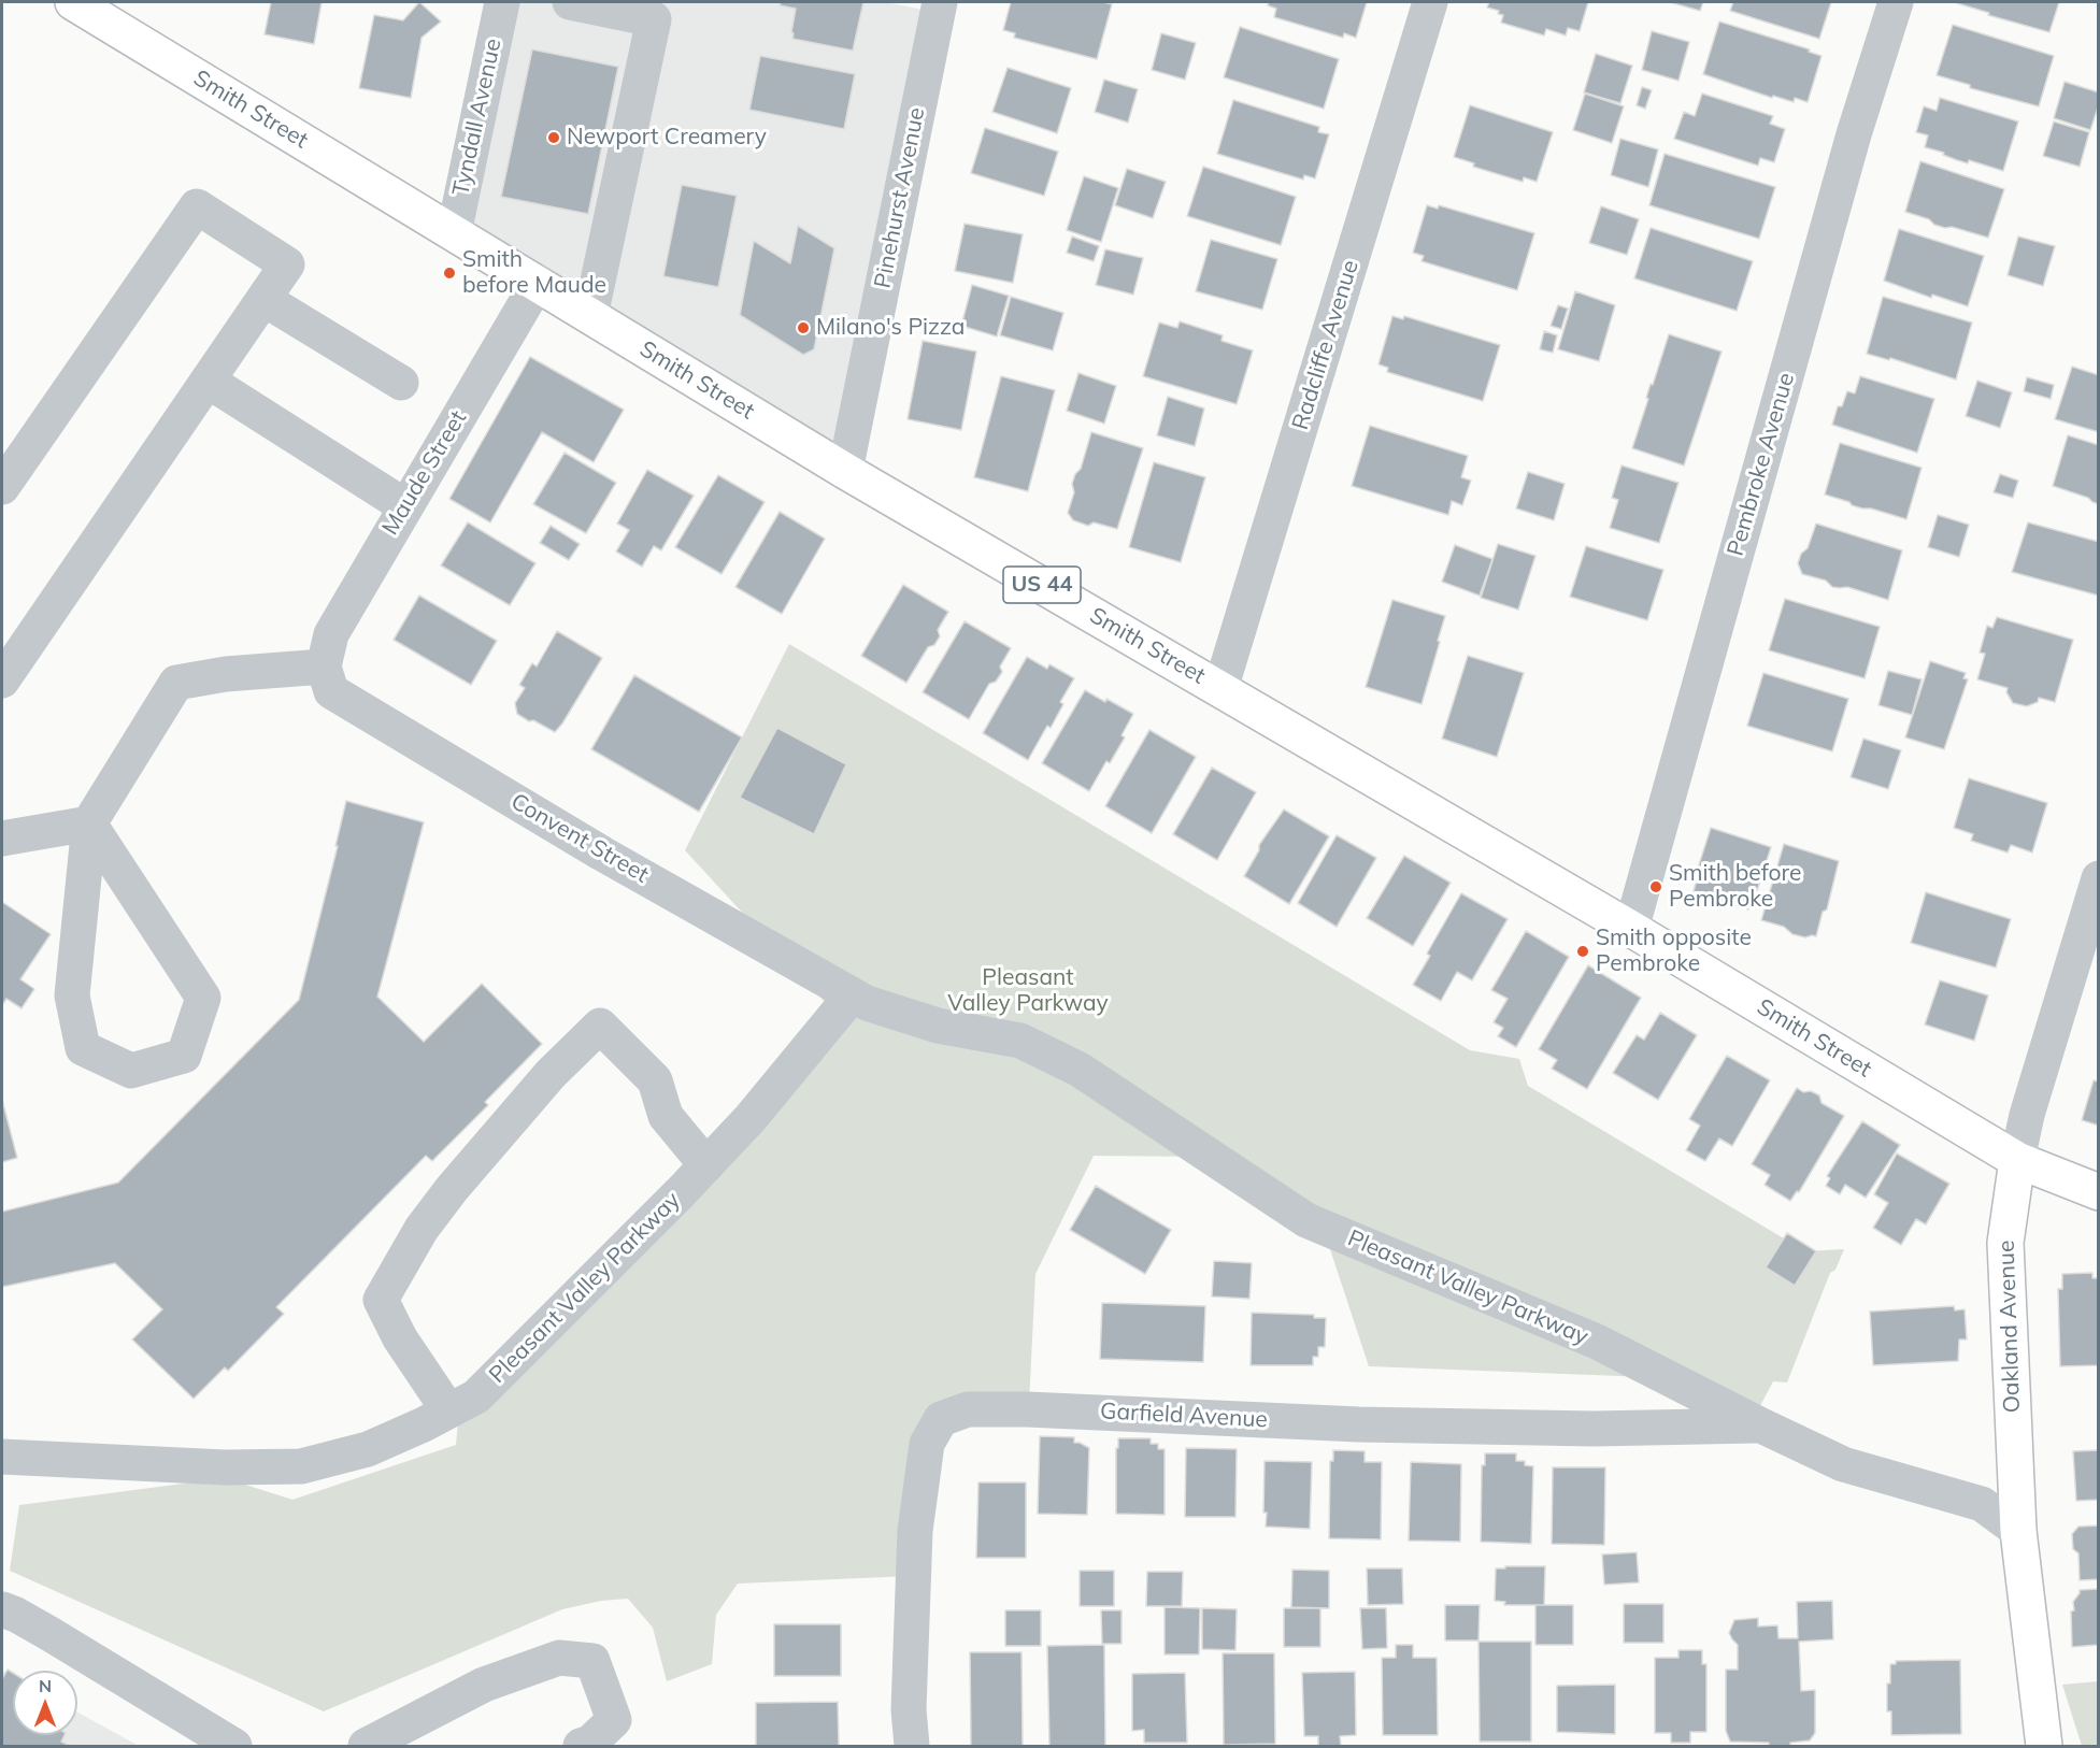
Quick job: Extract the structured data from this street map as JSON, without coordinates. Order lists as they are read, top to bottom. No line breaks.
{"streets":{"main road":["Smith Street","US 44","Oakland Avenue"],"street":["Tyndall Avenue","Pinehurst Avenue","Radcliffe Avenue","Pembroke Avenue","Maude Street","Convent Street","Pleasant Valley Parkway","Garfield Avenue"]},"crossings":[["Smith Street","Tyndall Avenue"],["Smith Street","Pinehurst Avenue"],["Smith Street","Radcliffe Avenue"],["Smith Street","Pembroke Avenue"],["Smith Street","Maude Street"],["Smith Street","Oakland Avenue"],["Maude Street","Convent Street"],["Convent Street","Pleasant Valley Parkway"],["Pleasant Valley Parkway","Oakland Avenue"],["Pleasant Valley Parkway","Garfield Avenue"]],"parks":["Pleasant Valley Parkway"],"places":["Newport Creamery","Smith before Maude","Milano's Pizza","Smith before Pembroke","Smith opposite Pembroke"],"north":"top"}
